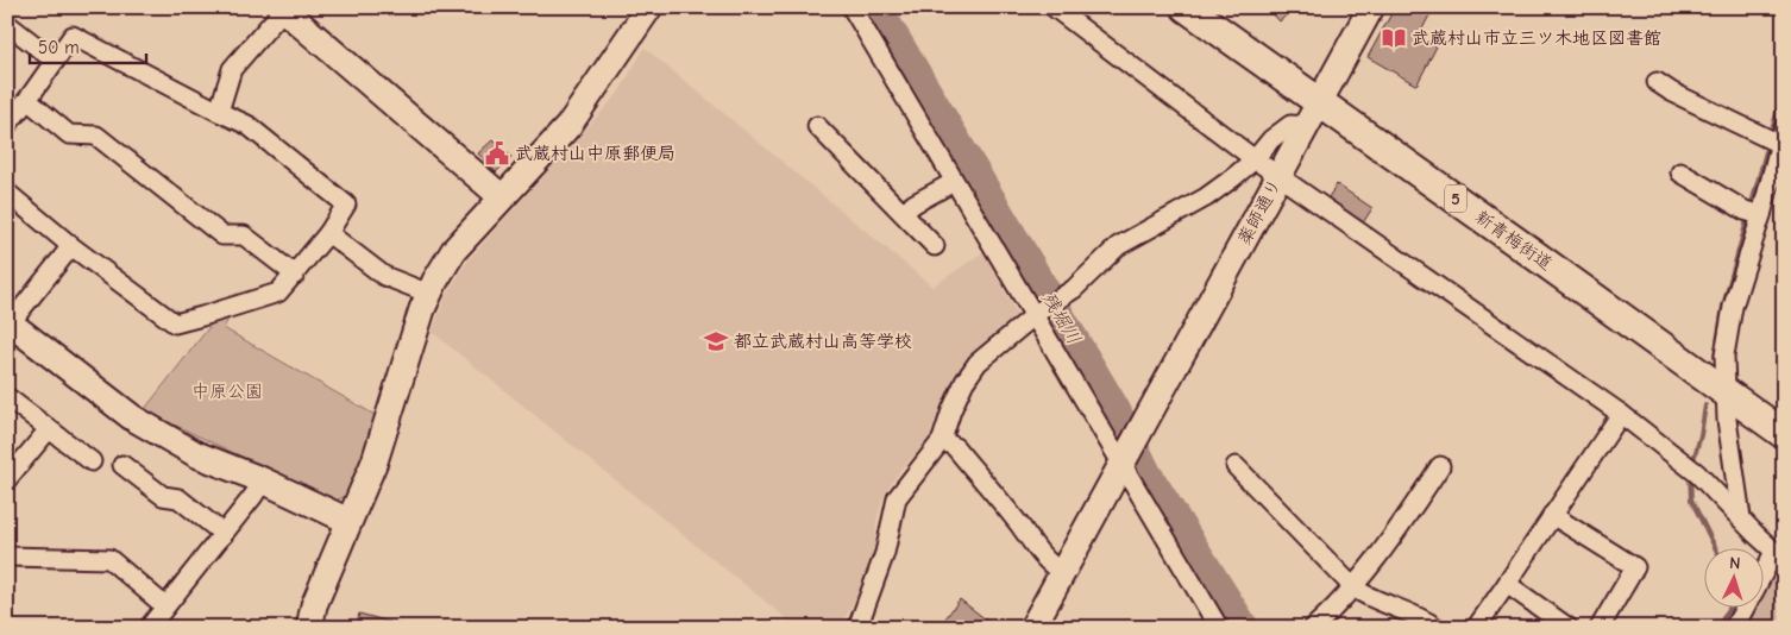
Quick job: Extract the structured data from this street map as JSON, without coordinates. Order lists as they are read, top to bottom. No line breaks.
{"streets":{"main road":["5","新青梅街道"],"street":["薬師通り"]},"crossings":[["薬師通り","新青梅街道"]],"water":["残堀川"],"parks":["中原公園"],"places":{"library":["武蔵村山市立三ツ木地区図書館"],"public building":["武蔵村山中原郵便局"],"school or university":["都立武蔵村山高等学校"]},"scale_bar":"50 m","north":"top"}
